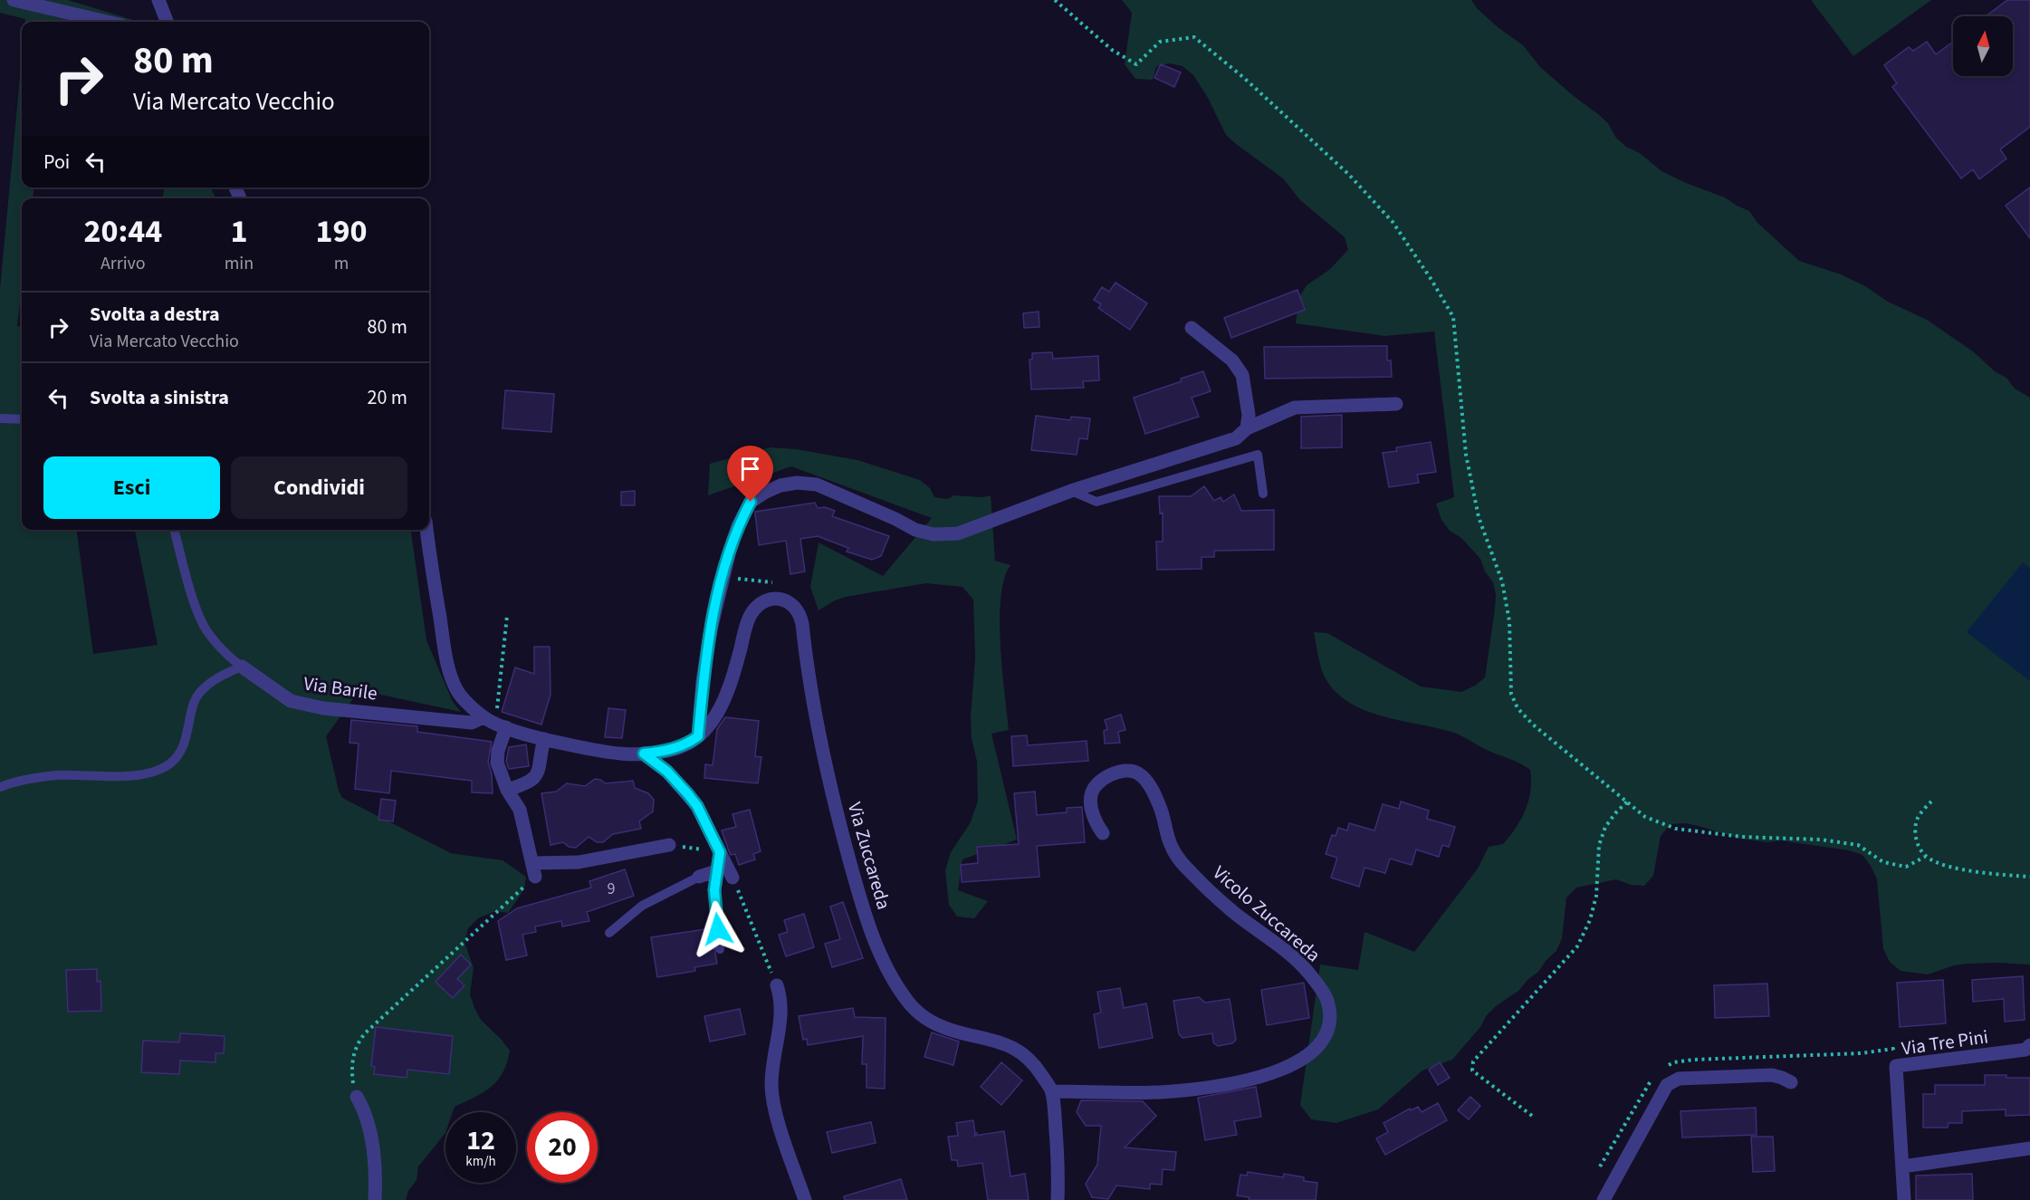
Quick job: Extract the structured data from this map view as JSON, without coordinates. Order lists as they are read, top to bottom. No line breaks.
{"streets":{"street":["Via Barile","Via Zuccareda","Vicolo Zuccareda","Via Tre Pini"]},"crossings":[["Via Zuccareda","Vicolo Zuccareda"]],"house_numbers":["9"],"north":"top","page":{"turn":["80 m","Via Mercato Vecchio"],"then":"Poi","eta":["20:44","Arrivo","1","min","190","m"],"list":[{"name":"Svolta a destra","note":"Via Mercato Vecchio","value":"80 m"},{"name":"Svolta a sinistra","value":"20 m"}],"buttons":["Esci","Condividi"],"speed":"12 km/h","limit":"20"}}
